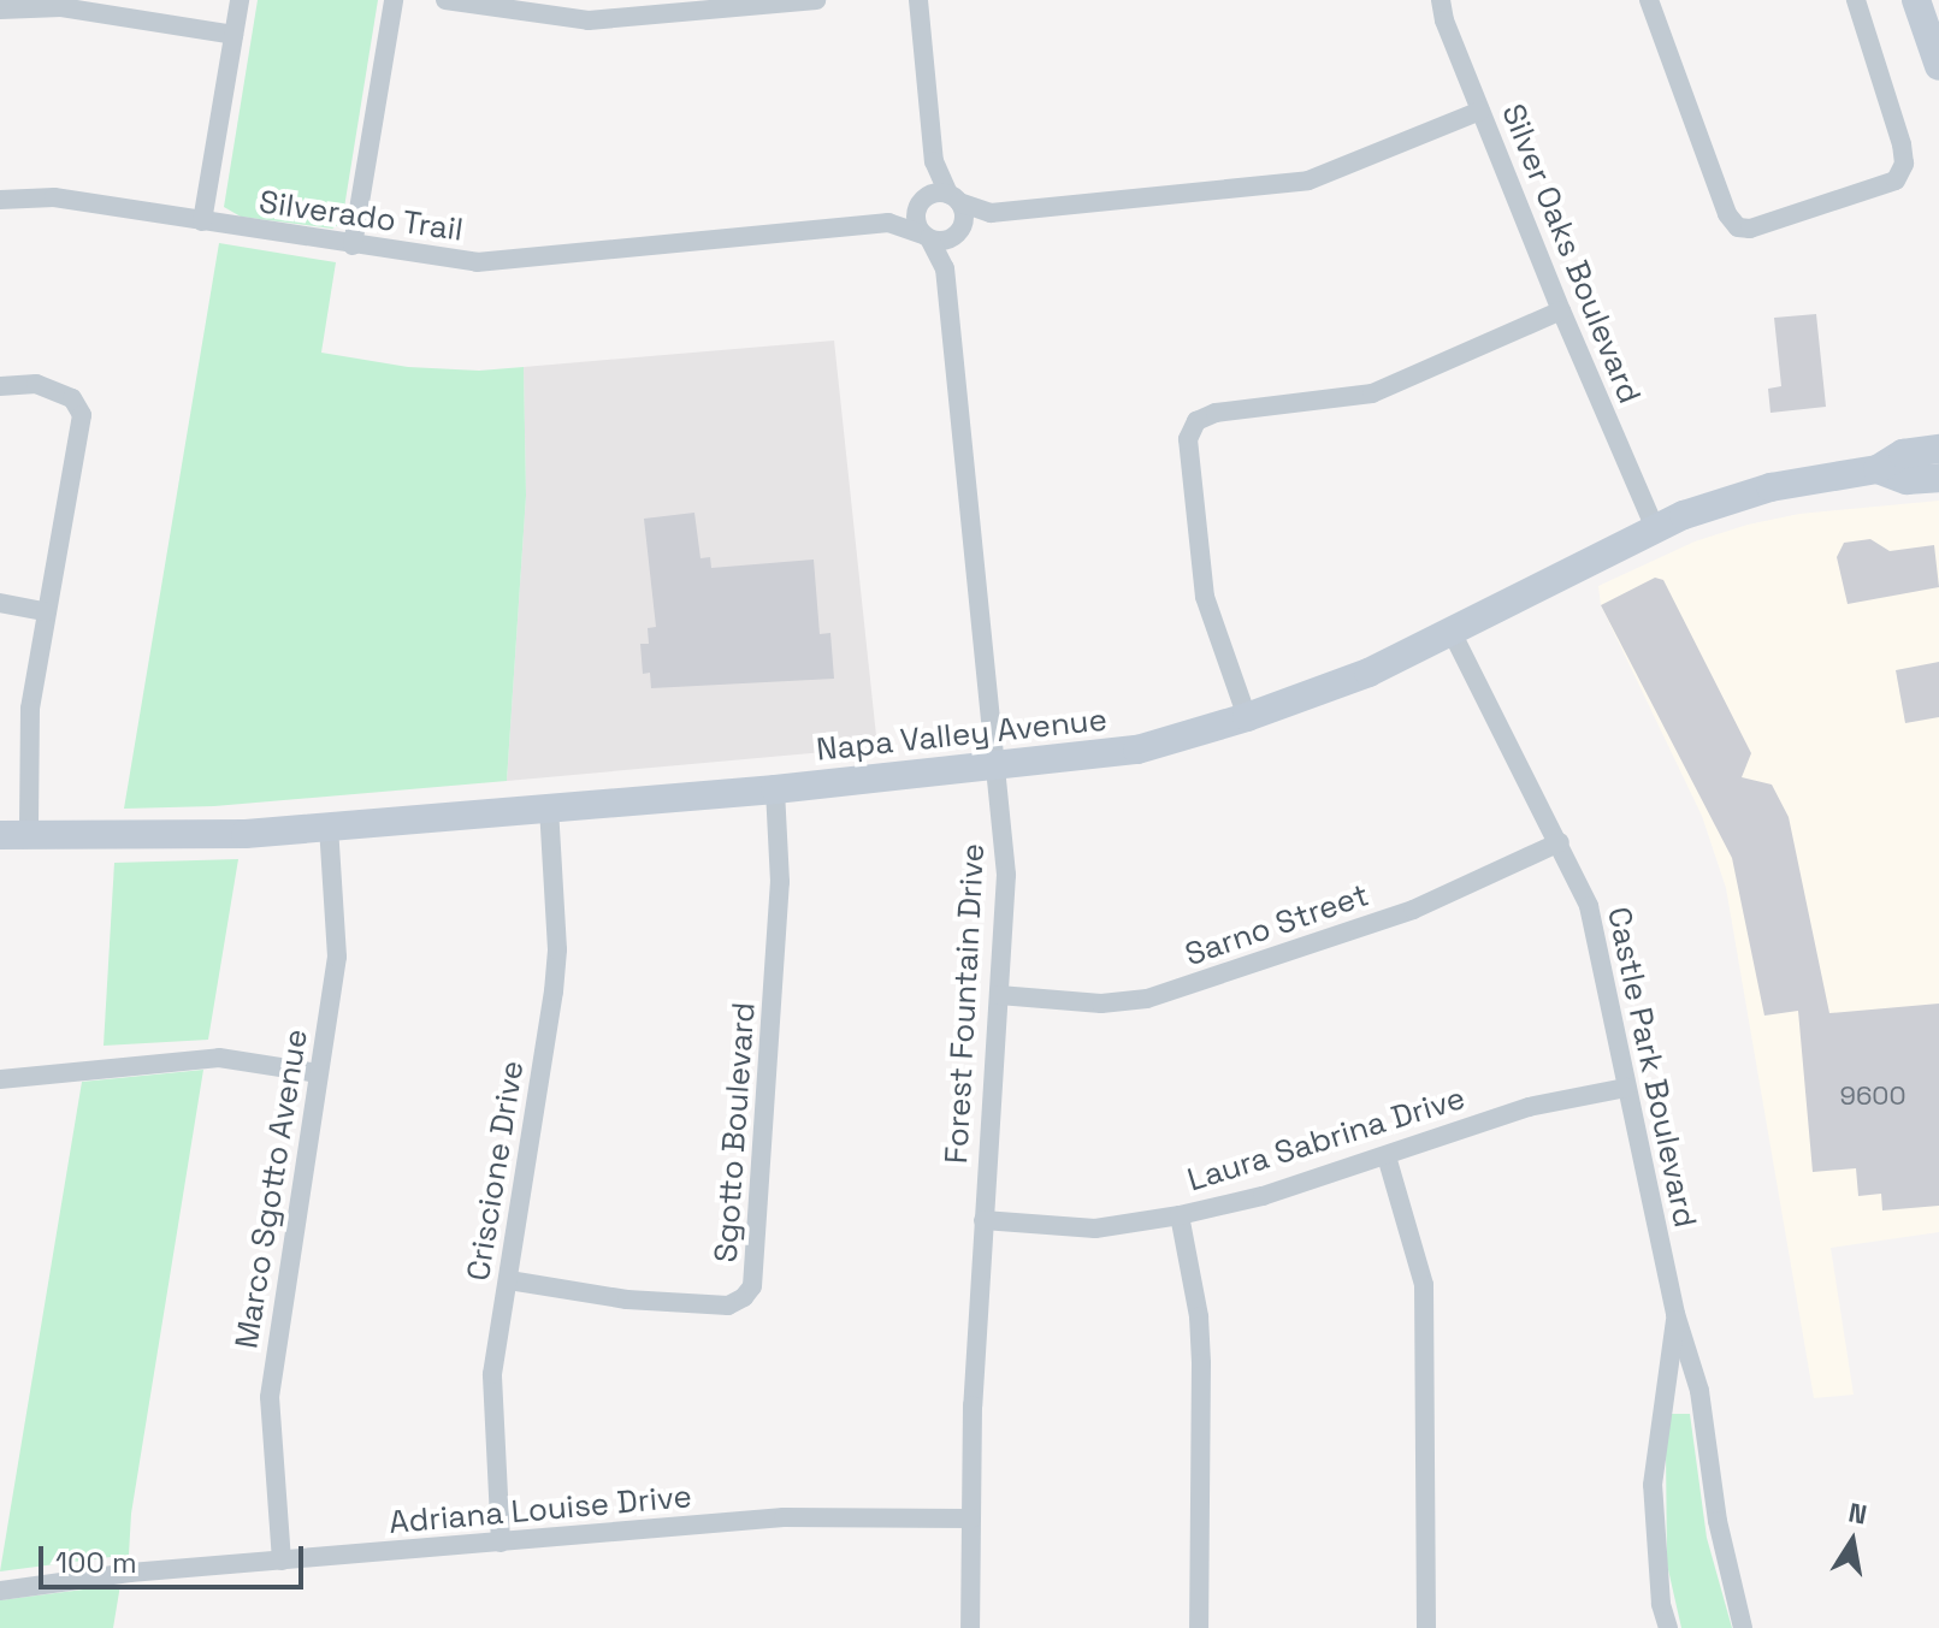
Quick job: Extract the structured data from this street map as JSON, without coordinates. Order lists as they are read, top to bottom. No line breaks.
{"streets":{"street":["Silverado Trail","Silver Oaks Boulevard","Napa Valley Avenue","Sarno Street","Forest Fountain Drive","Castle Park Boulevard","Sgotto Boulevard","Laura Sabrina Drive","Criscione Drive","Marco Sgotto Avenue","Adriana Louise Drive"]},"crossings":[["Silverado Trail","Forest Fountain Drive"],["Silver Oaks Boulevard","Napa Valley Avenue"],["Napa Valley Avenue","Forest Fountain Drive"],["Napa Valley Avenue","Castle Park Boulevard"],["Napa Valley Avenue","Sgotto Boulevard"],["Napa Valley Avenue","Criscione Drive"],["Napa Valley Avenue","Marco Sgotto Avenue"],["Sarno Street","Forest Fountain Drive"],["Sarno Street","Castle Park Boulevard"],["Forest Fountain Drive","Laura Sabrina Drive"],["Forest Fountain Drive","Adriana Louise Drive"],["Castle Park Boulevard","Laura Sabrina Drive"],["Sgotto Boulevard","Criscione Drive"],["Criscione Drive","Adriana Louise Drive"],["Marco Sgotto Avenue","Adriana Louise Drive"]],"house_numbers":["9600"],"scale_bar":"100 m","north":"top"}
